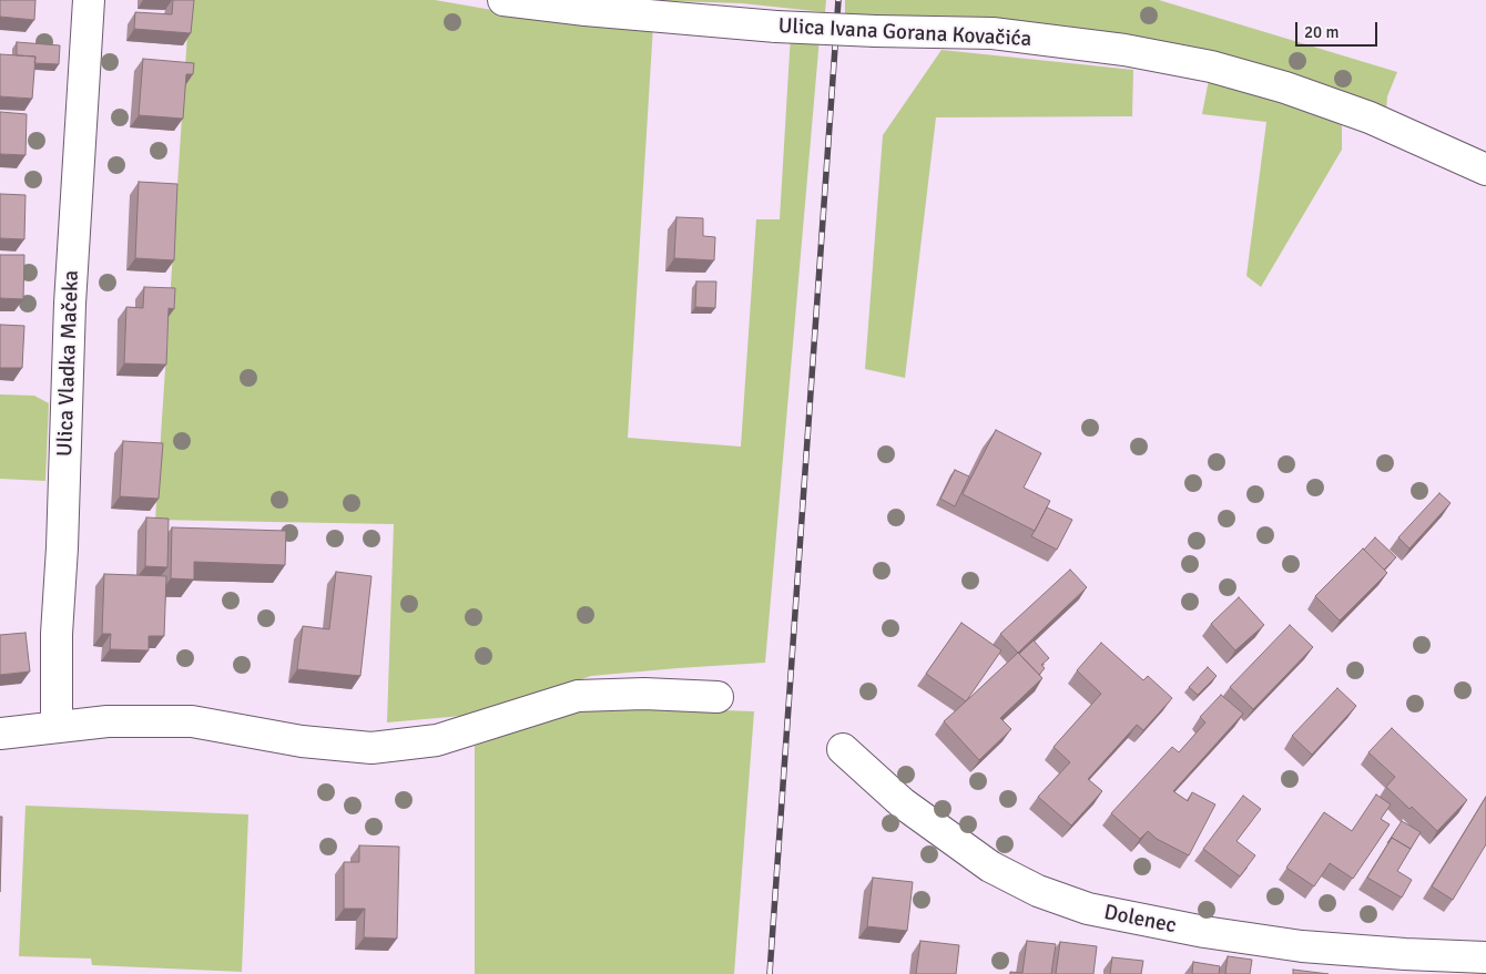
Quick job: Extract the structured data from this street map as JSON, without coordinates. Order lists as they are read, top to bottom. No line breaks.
{"streets":{"street":["Ulica Ivana Gorana Kovačića","Ulica Vladka Mačeka","Dolenec"]},"scale_bar":"20 m"}
